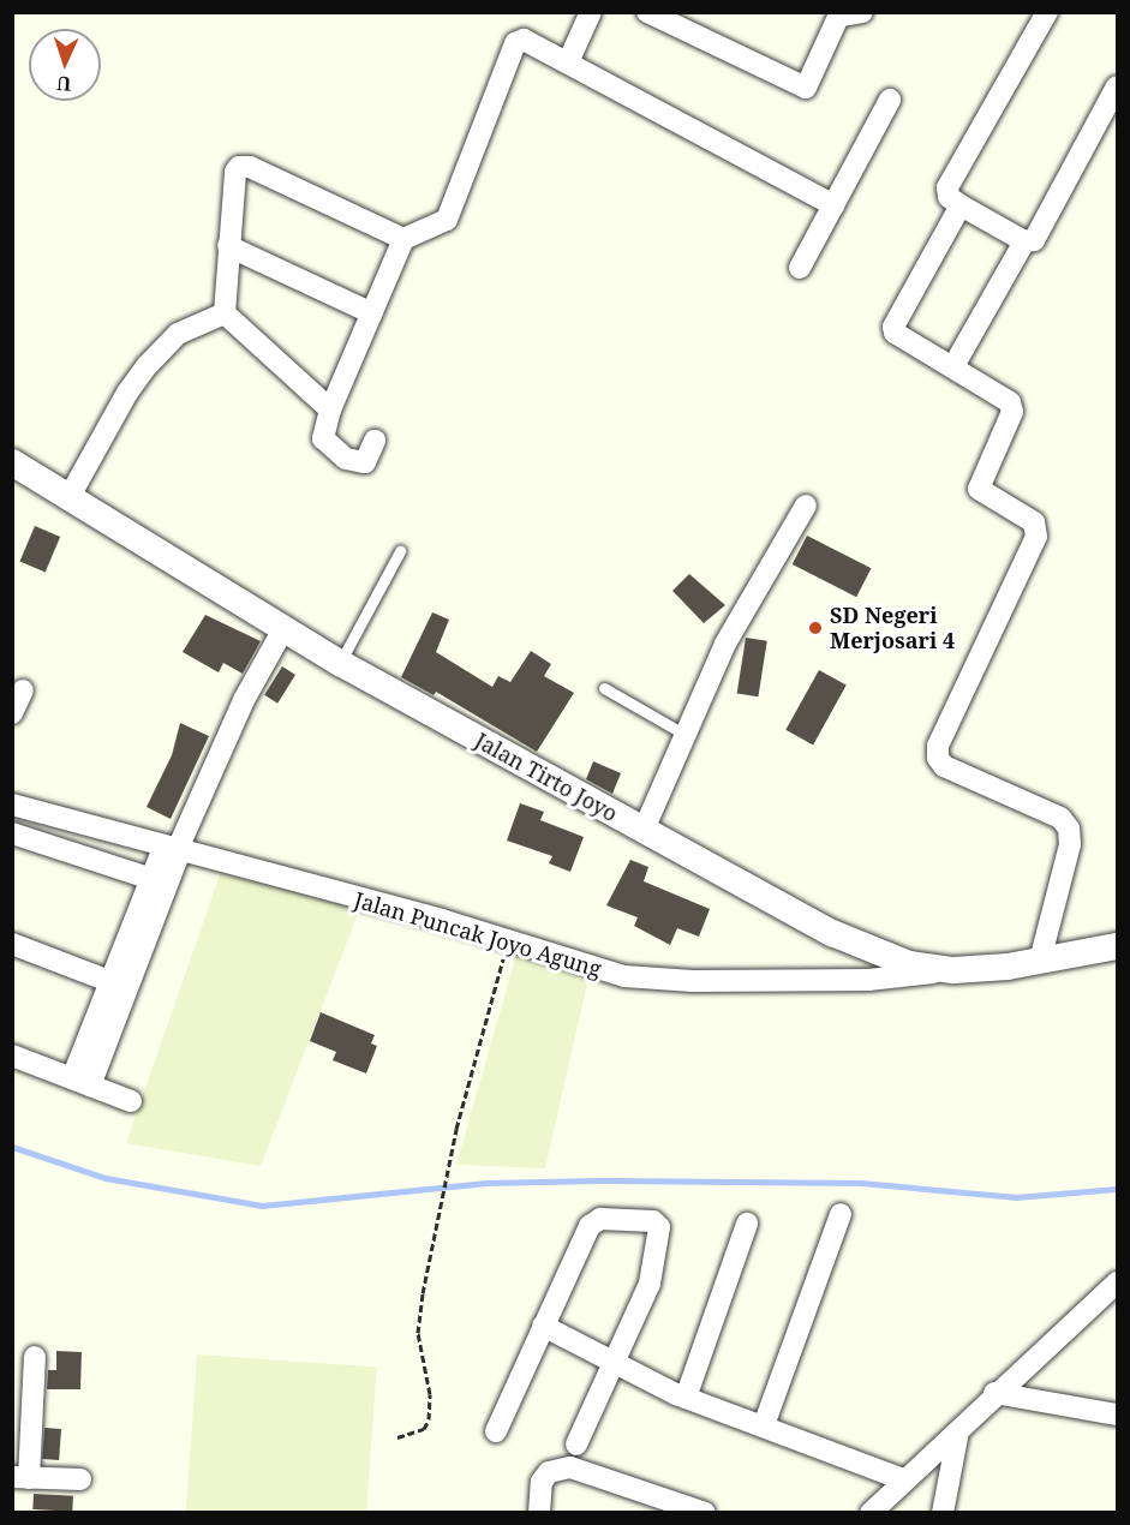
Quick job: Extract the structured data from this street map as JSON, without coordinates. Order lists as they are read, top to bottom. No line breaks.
{"streets":{"street":["Jalan Tirto Joyo","Jalan Puncak Joyo Agung"]},"crossings":[["Jalan Tirto Joyo","Jalan Puncak Joyo Agung"]],"places":["SD Negeri Merjosari 4"],"north":"bottom"}
